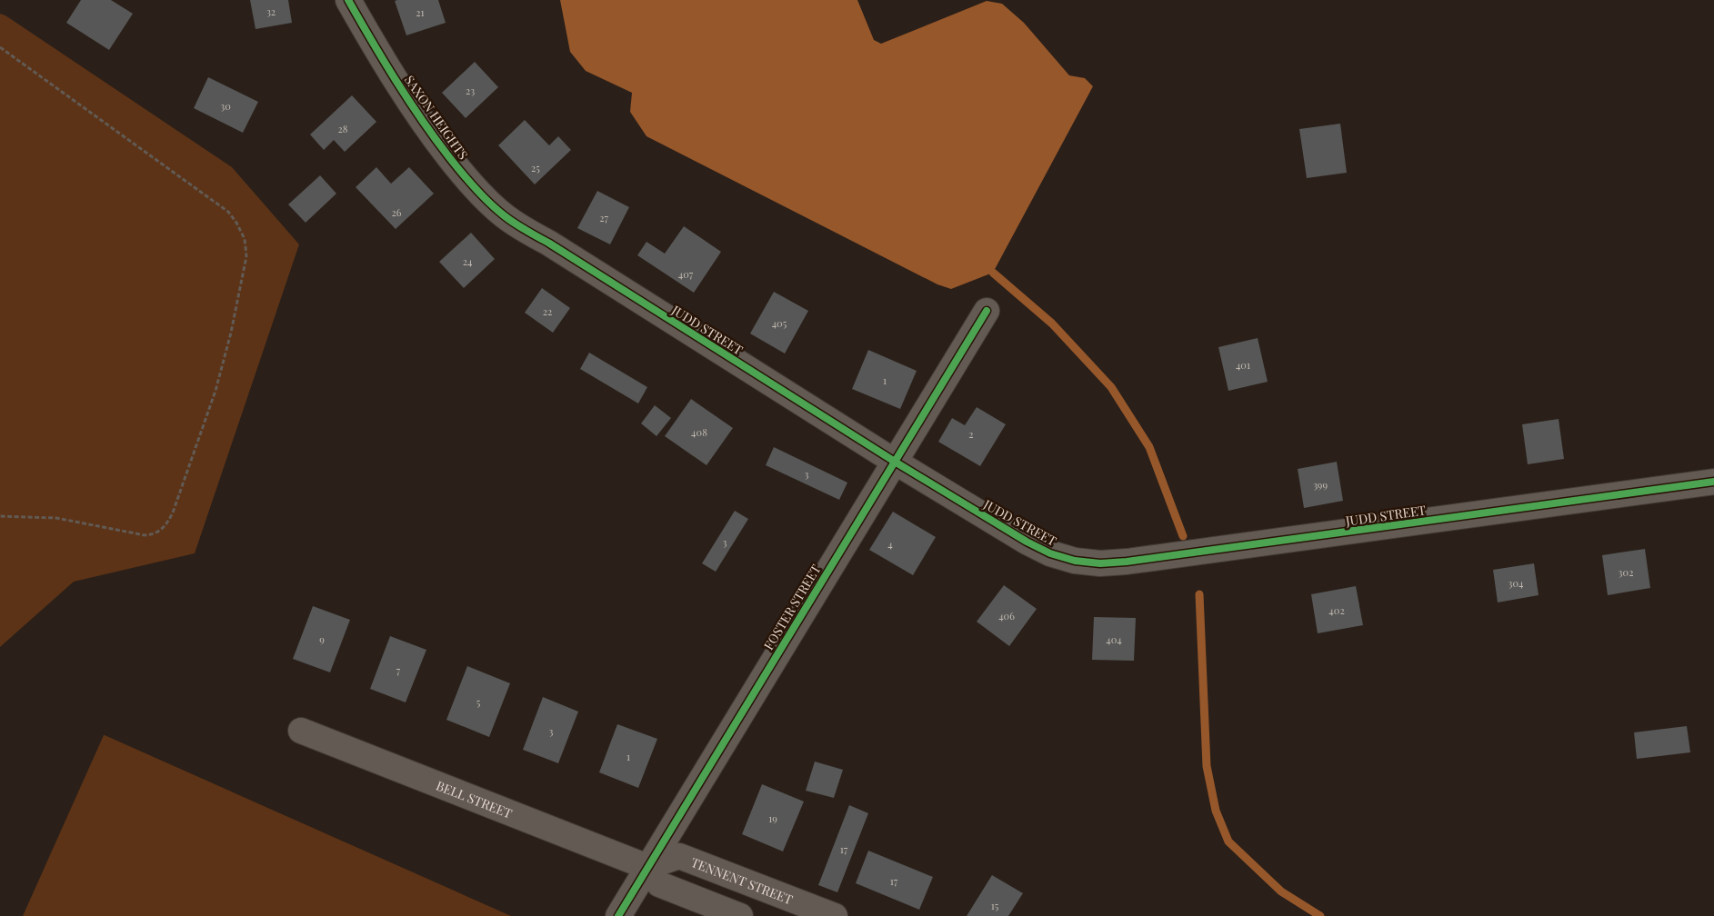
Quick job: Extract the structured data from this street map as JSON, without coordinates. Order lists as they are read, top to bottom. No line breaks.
{"streets":{"street":["SAXON HEIGHTS","JUDD STREET","FOSTER STREET","BELL STREET","TENNENT STREET"]},"crossings":[["SAXON HEIGHTS","JUDD STREET"],["JUDD STREET","FOSTER STREET"],["FOSTER STREET","BELL STREET"],["FOSTER STREET","TENNENT STREET"],["BELL STREET","TENNENT STREET"]],"house_numbers":["32","21","23","30","28","25","26","27","24","407","22","405","401","1","408","2","3","399","3","4","302","304","402","406","9","404","7","5","3","1","19","17","17","15"]}
